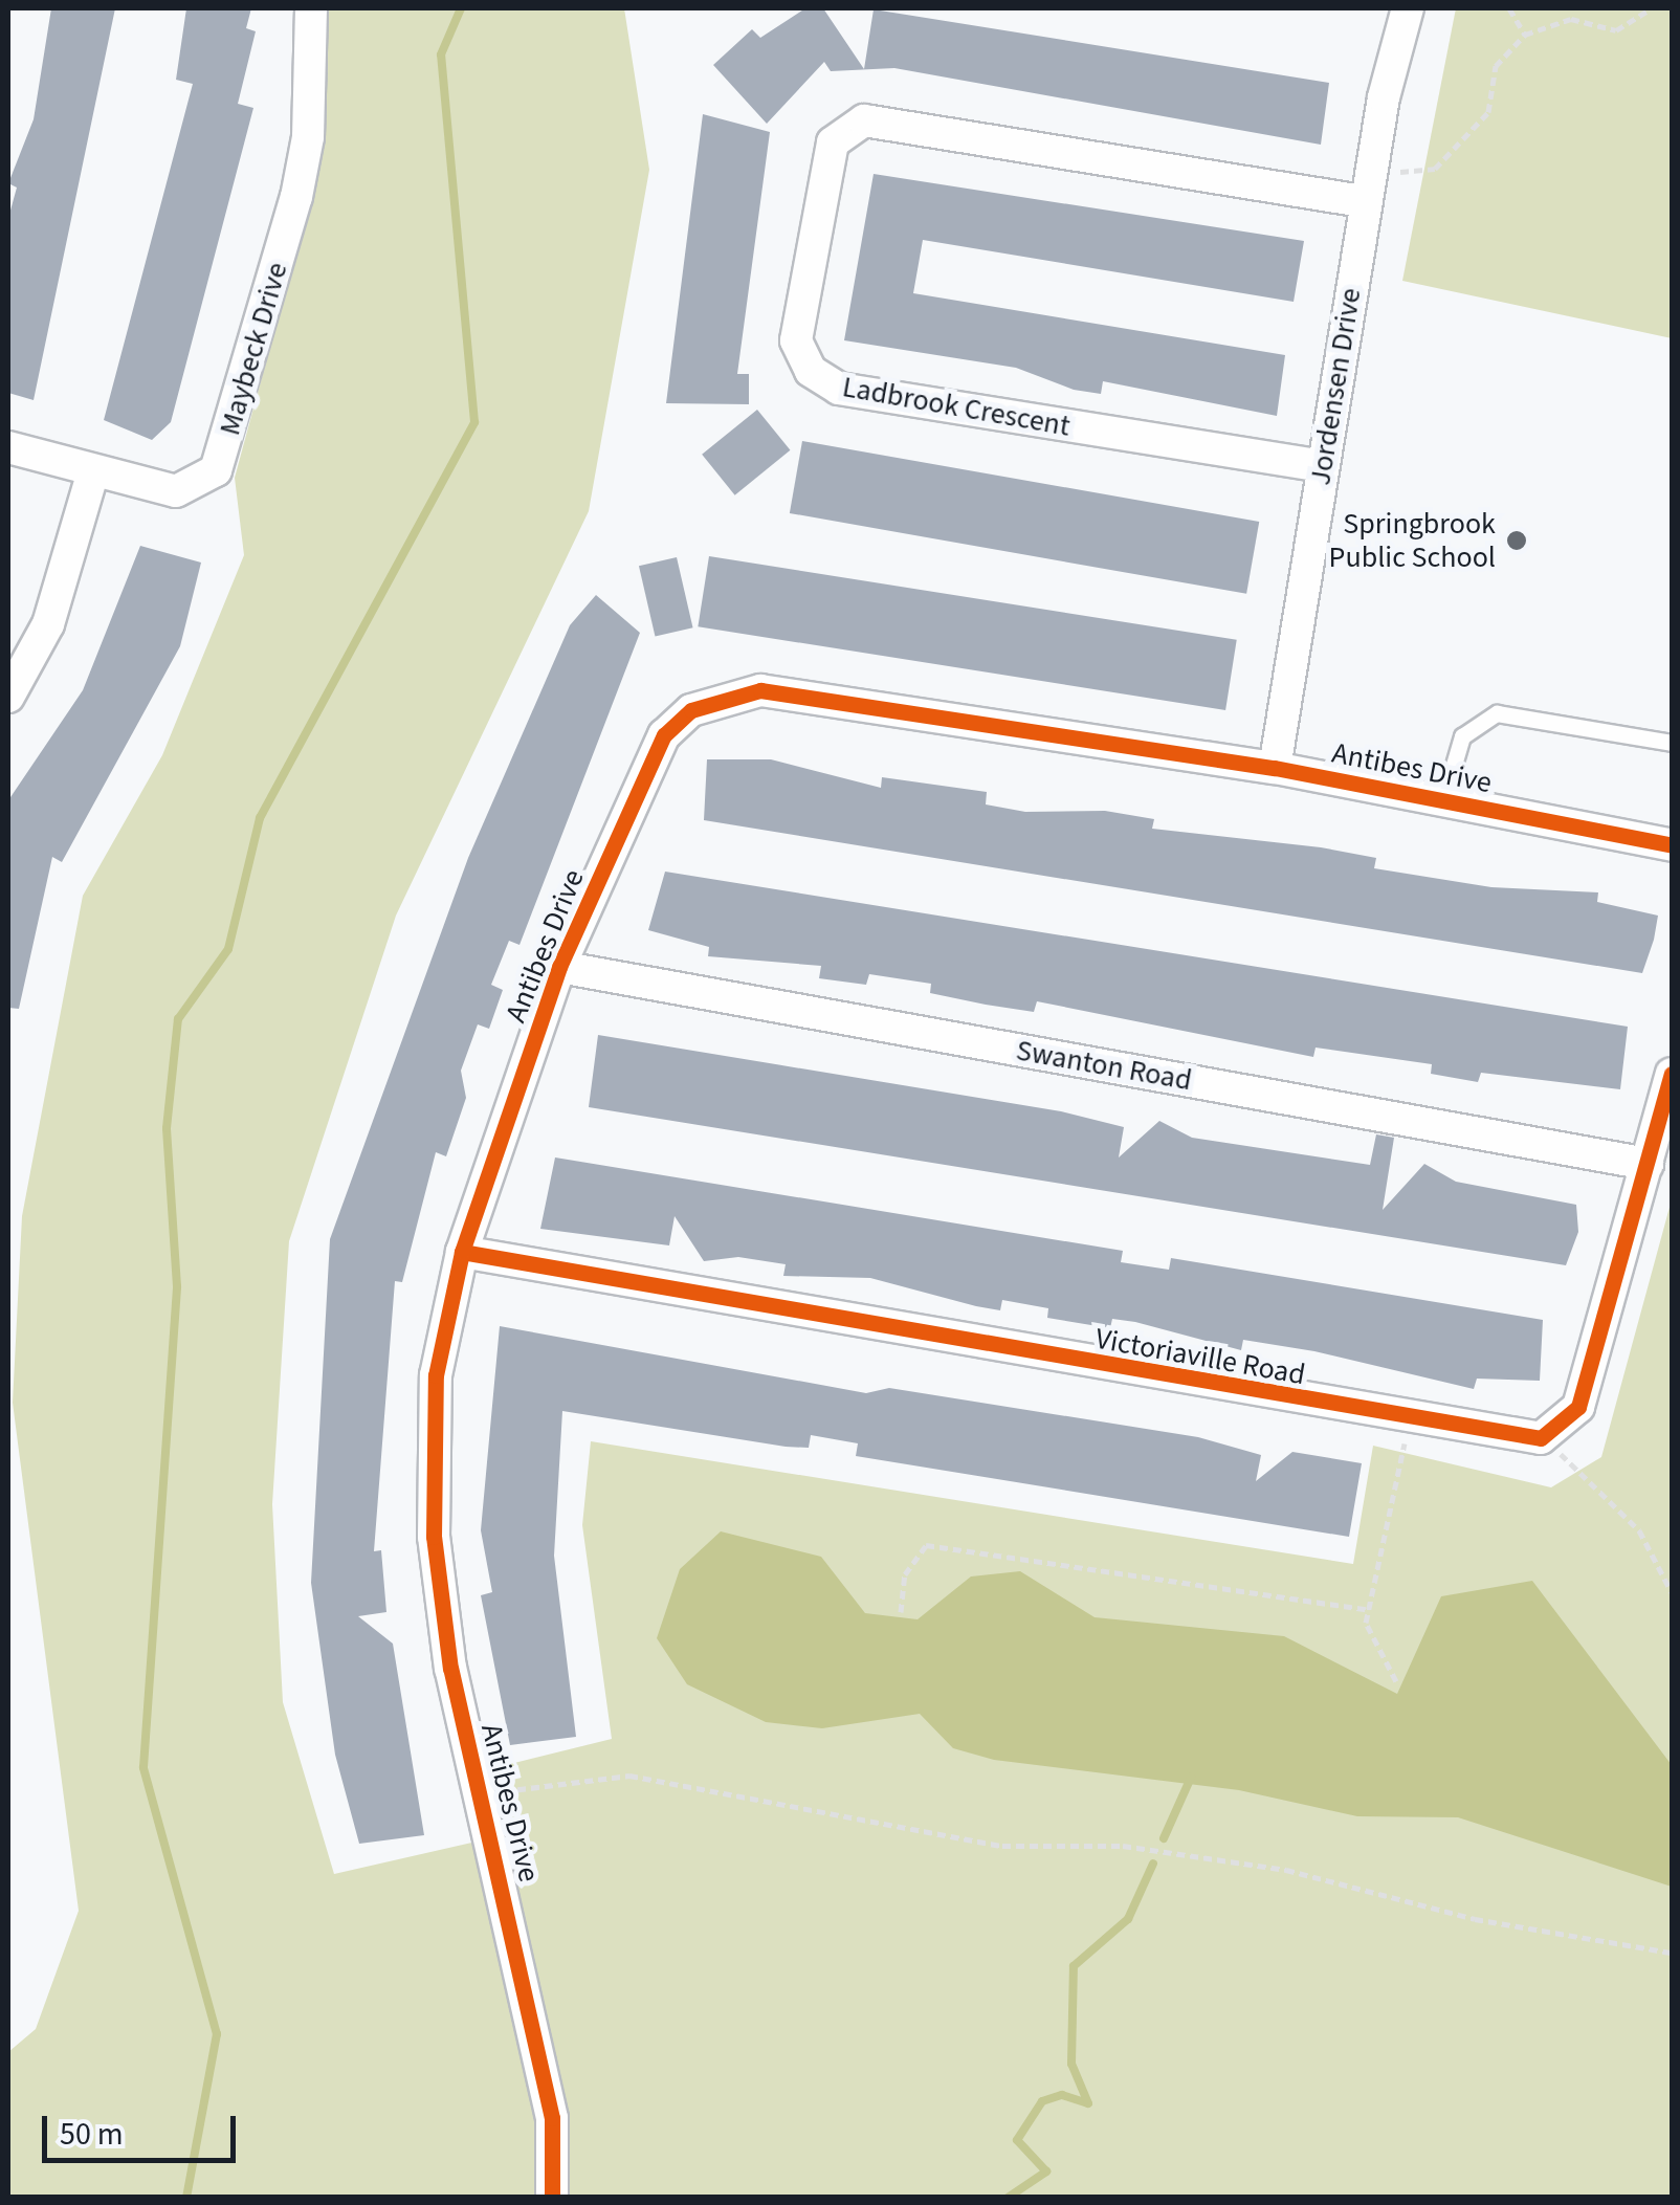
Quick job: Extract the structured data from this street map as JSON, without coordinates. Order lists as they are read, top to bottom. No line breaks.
{"streets":{"street":["Maybeck Drive","Jordensen Drive","Ladbrook Crescent","Antibes Drive","Swanton Road","Victoriaville Road"]},"crossings":[["Jordensen Drive","Ladbrook Crescent"],["Jordensen Drive","Antibes Drive"],["Antibes Drive","Swanton Road"],["Antibes Drive","Victoriaville Road"]],"places":["Springbrook Public School"],"scale_bar":"50 m"}
